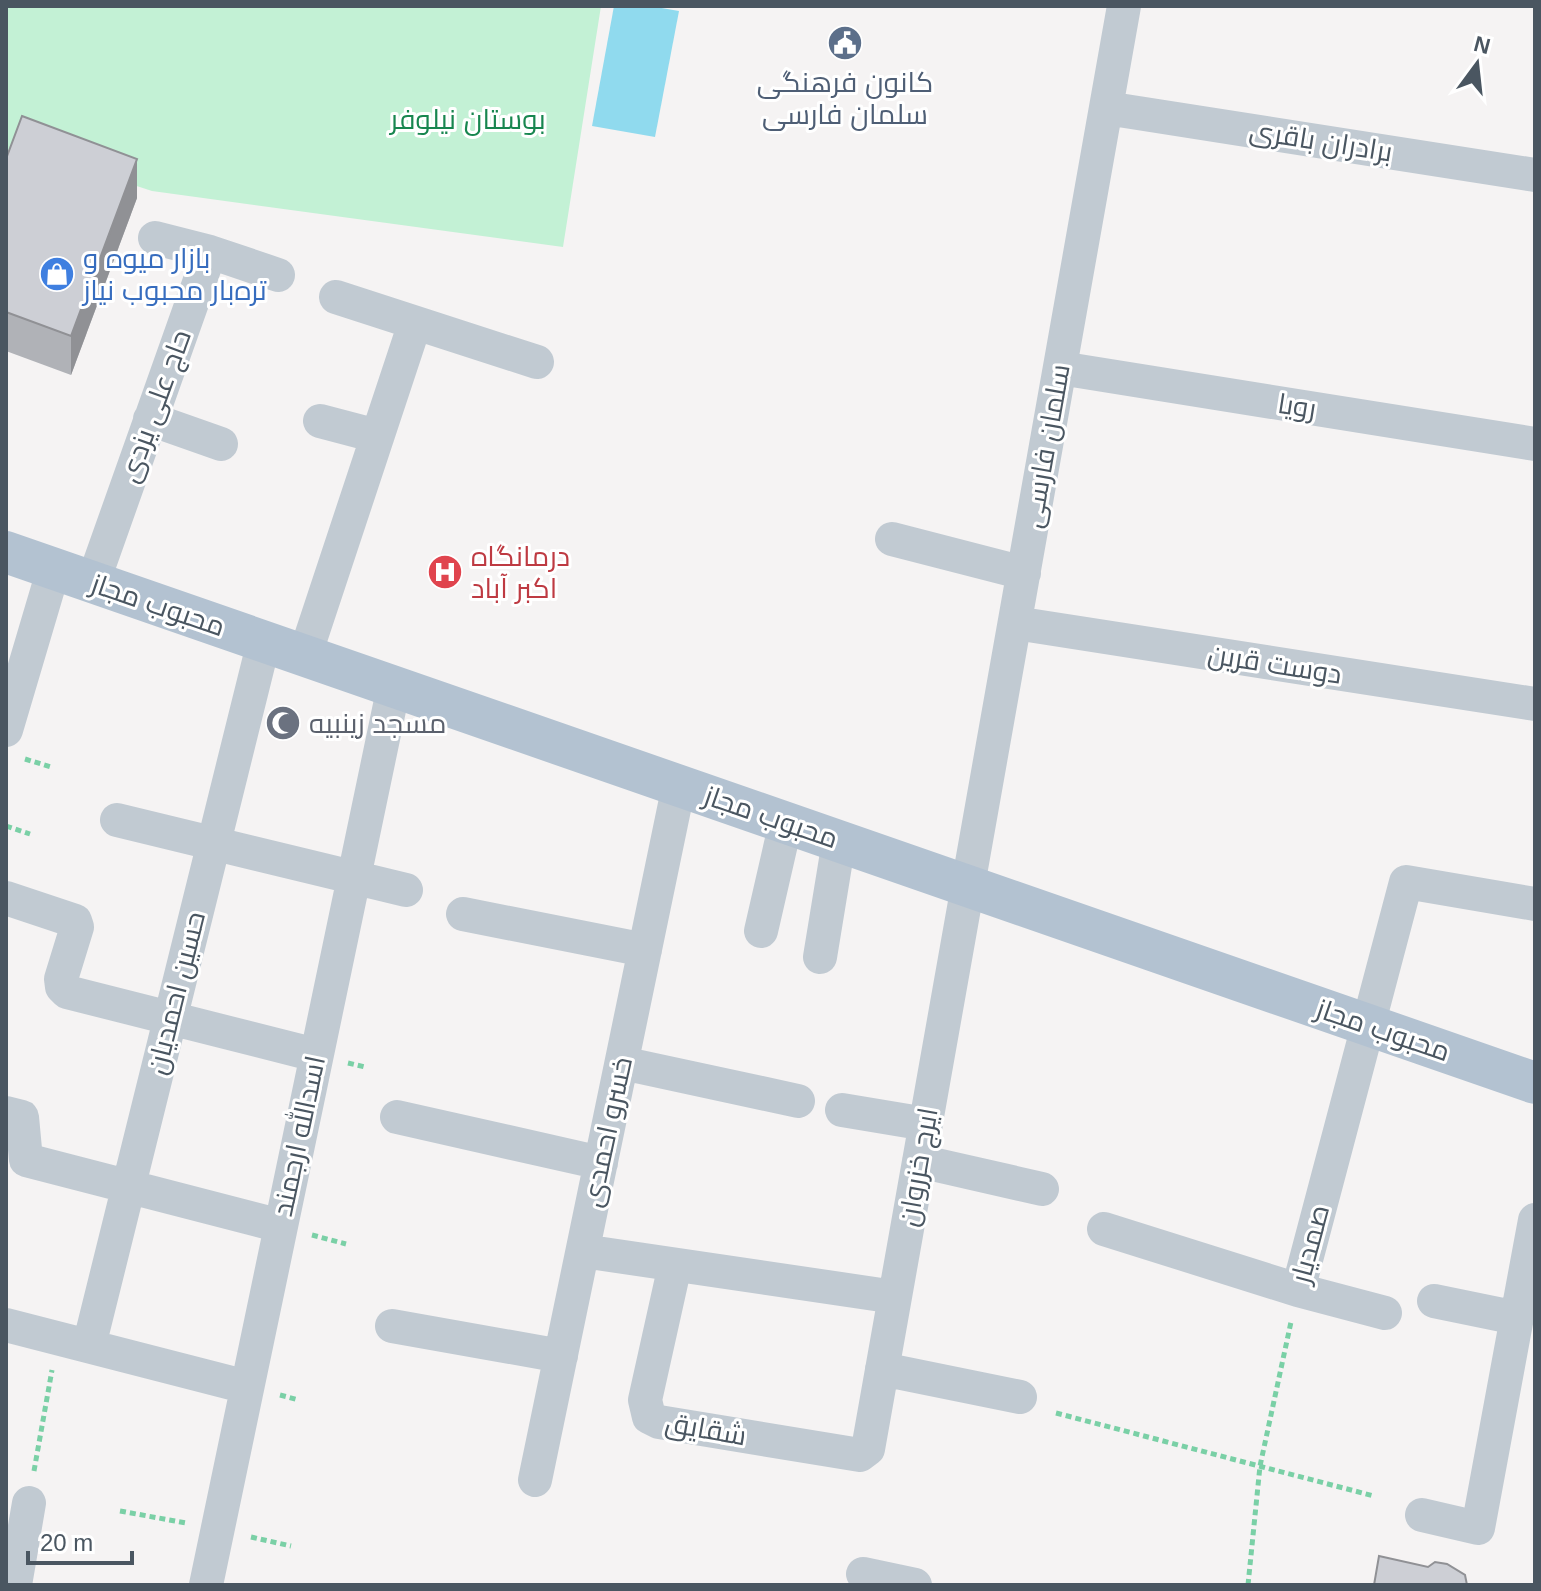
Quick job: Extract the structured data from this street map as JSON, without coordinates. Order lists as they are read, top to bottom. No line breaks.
{"streets":{"main road":["محبوب مجاز"],"street":["برادران باقری","حاج علی یزدی","رویا","سلمان فارسی","دوست قرین","حسین احمدیان","خسرو احمدی","اسدالله ارجمند","ایرج خزروان","صمدیار","شقایق"]},"crossings":[["برادران باقری","سلمان فارسی"],["حاج علی یزدی","محبوب مجاز"],["رویا","سلمان فارسی"],["سلمان فارسی","محبوب مجاز"],["سلمان فارسی","دوست قرین"],["سلمان فارسی","ایرج خزروان"],["محبوب مجاز","حسین احمدیان"],["محبوب مجاز","خسرو احمدی"],["محبوب مجاز","اسدالله ارجمند"],["محبوب مجاز","ایرج خزروان"],["محبوب مجاز","صمدیار"],["ایرج خزروان","شقایق"]],"parks":["بوستان نیلوفر"],"places":{"public building":["کانون فرهنگی سلمان فارسی"],"shop":["بازار میوه و تره‌بار محبوب نیاز"],"hospital":["درمانگاه اکبر آباد"],"mosque":["مسجد زینبیه"]},"scale_bar":"20 m","north":"top"}
